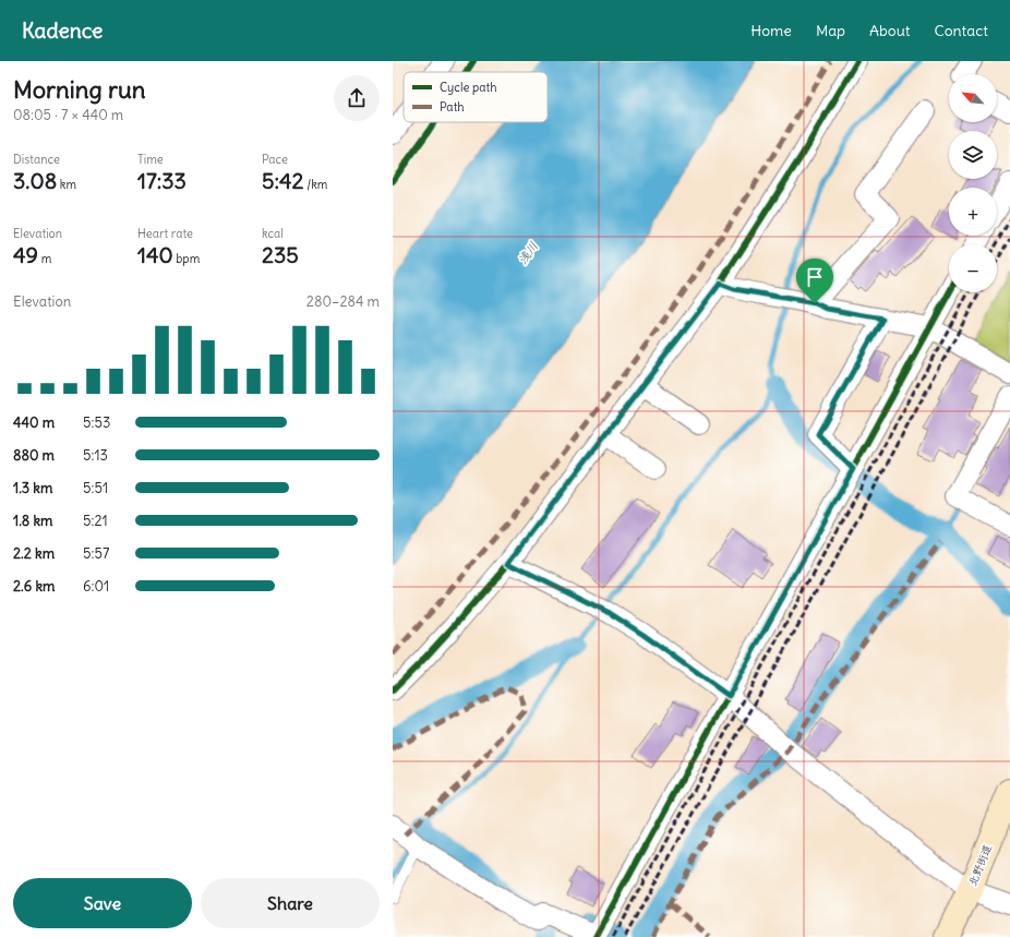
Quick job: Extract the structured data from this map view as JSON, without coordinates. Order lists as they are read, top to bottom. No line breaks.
{"streets":{"main road":["北野街道"]},"water":["浅川"],"legend":["Cycle path","Path"],"north":"top left","page":{"header":"Kadence","nav":["Home","Map","About","Contact"],"heading":["Morning run","08:05 · 7 × 440 m"],"map_buttons":["+","−"],"stats":[["Distance","3.08 km"],["Time","17:33"],["Pace","5:42 /km"],["Elevation","49 m"],["Heart rate","140 bpm"],["kcal","235"]],"chart":["Elevation","280–284 m"],"list":[{"name":"440 m","note":"5:53"},{"name":"880 m","note":"5:13"},{"name":"1.3 km","note":"5:51"},{"name":"1.8 km","note":"5:21"},{"name":"2.2 km","note":"5:57"},{"name":"2.6 km","note":"6:01"}],"buttons":["Save","Share"]}}
